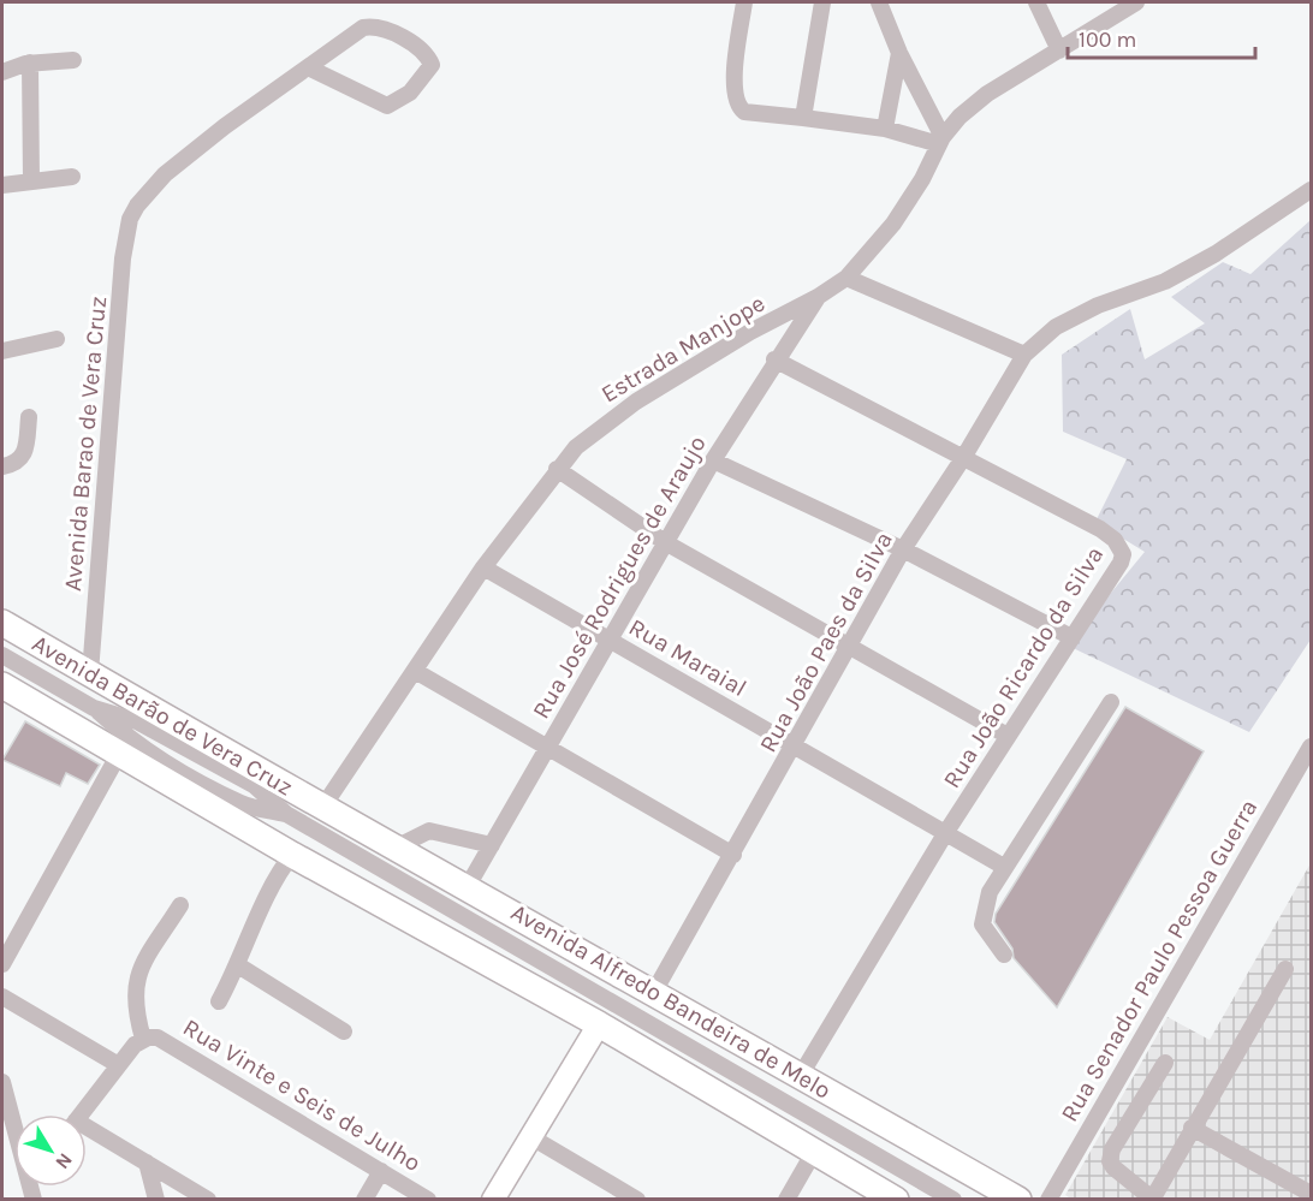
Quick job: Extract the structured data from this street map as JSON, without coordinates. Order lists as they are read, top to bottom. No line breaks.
{"streets":{"highway":["Avenida Barão de Vera Cruz","Avenida Alfredo Bandeira de Melo"],"street":["Estrada Manjope","Avenida Barao de Vera Cruz","Rua José Rodrigues de Araujo","Rua João Paes da Silva","Rua Maraial","Rua João Ricardo da Silva","Rua Senador Paulo Pessoa Guerra","Rua Vinte e Seis de Julho"]},"crossings":[["Estrada Manjope","Rua José Rodrigues de Araujo"],["Estrada Manjope","Rua Maraial"],["Estrada Manjope","Avenida Barão de Vera Cruz"],["Estrada Manjope","Avenida Alfredo Bandeira de Melo"],["Avenida Barao de Vera Cruz","Avenida Barão de Vera Cruz"],["Rua José Rodrigues de Araujo","Rua Maraial"],["Rua José Rodrigues de Araujo","Rua João Ricardo da Silva"],["Rua José Rodrigues de Araujo","Avenida Alfredo Bandeira de Melo"],["Rua João Paes da Silva","Rua Maraial"],["Rua João Paes da Silva","Rua João Ricardo da Silva"],["Rua João Paes da Silva","Avenida Alfredo Bandeira de Melo"],["Rua Maraial","Rua João Ricardo da Silva"],["Rua João Ricardo da Silva","Avenida Alfredo Bandeira de Melo"],["Avenida Barão de Vera Cruz","Avenida Alfredo Bandeira de Melo"]],"scale_bar":"100 m","north":"bottom right"}
